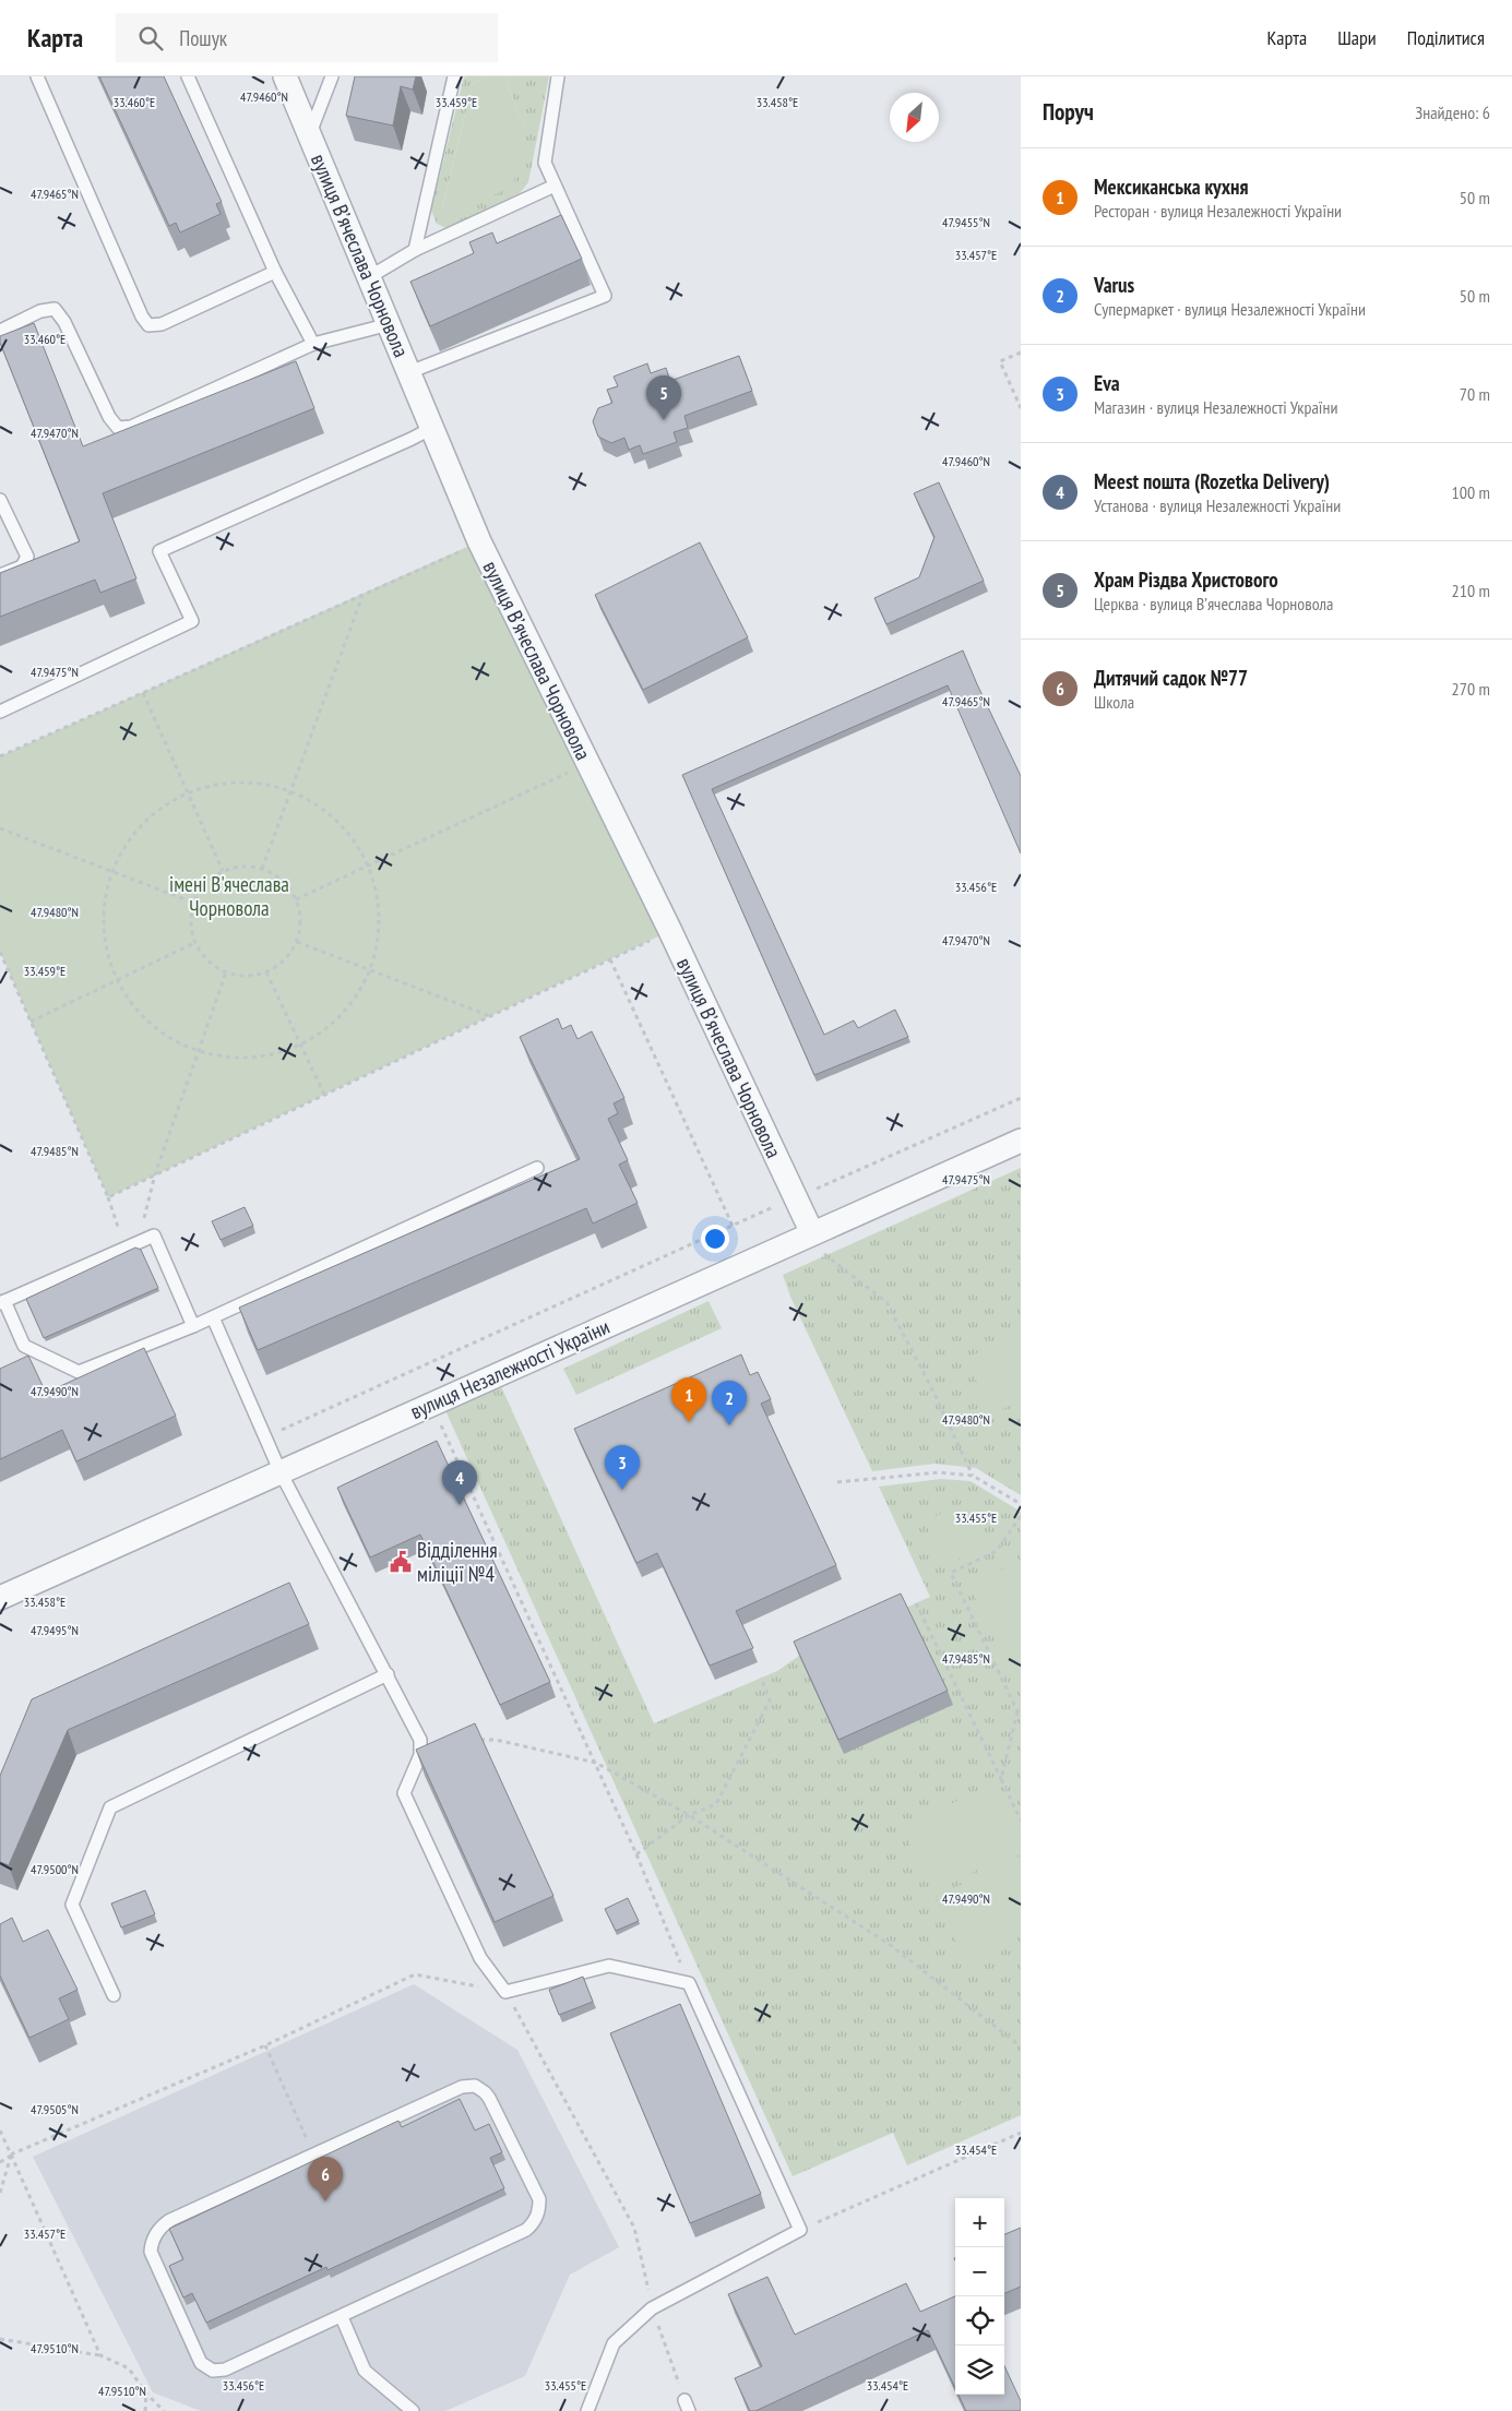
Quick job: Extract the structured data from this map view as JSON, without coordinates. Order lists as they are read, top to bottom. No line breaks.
{"streets":{"street":["вулиця Вʼячеслава Чорновола","вулиця Незалежності України"]},"crossings":[["вулиця Вʼячеслава Чорновола","вулиця Незалежності України"]],"parks":["імені В'ячеслава Чорновола"],"places":{"public building":["Відділення міліції №4"]},"north":"bottom left","page":{"header":"Карта","search":"Пошук","nav":["Карта","Шари","Поділитися"],"heading":["Поруч","Знайдено: 6"],"list":[{"mark":"1","name":"Мексиканська кухня","note":"Ресторан · вулиця Незалежності України","value":"50 m"},{"mark":"2","name":"Varus","note":"Супермаркет · вулиця Незалежності України","value":"50 m"},{"mark":"3","name":"Eva","note":"Магазин · вулиця Незалежності України","value":"70 m"},{"mark":"4","name":"Meest пошта (Rozetka Delivery)","note":"Установа · вулиця Незалежності України","value":"100 m"},{"mark":"5","name":"Храм Різдва Христового","note":"Церква · вулиця Вʼячеслава Чорновола","value":"210 m"},{"mark":"6","name":"Дитячий садок №77","note":"Школа","value":"270 m"}],"pins":["5","1","2","3","4","6"],"map_buttons":["+","−"]},"coordinates":["47.9460°N","33.460°E","33.459°E","33.458°E","47.9465°N","47.9455°N","33.457°E","47.9470°N","47.9475°N","33.456°E","47.9480°N","47.9485°N","47.9490°N","33.455°E","47.9495°N","47.9500°N","47.9505°N","33.454°E","47.9510°N"]}
